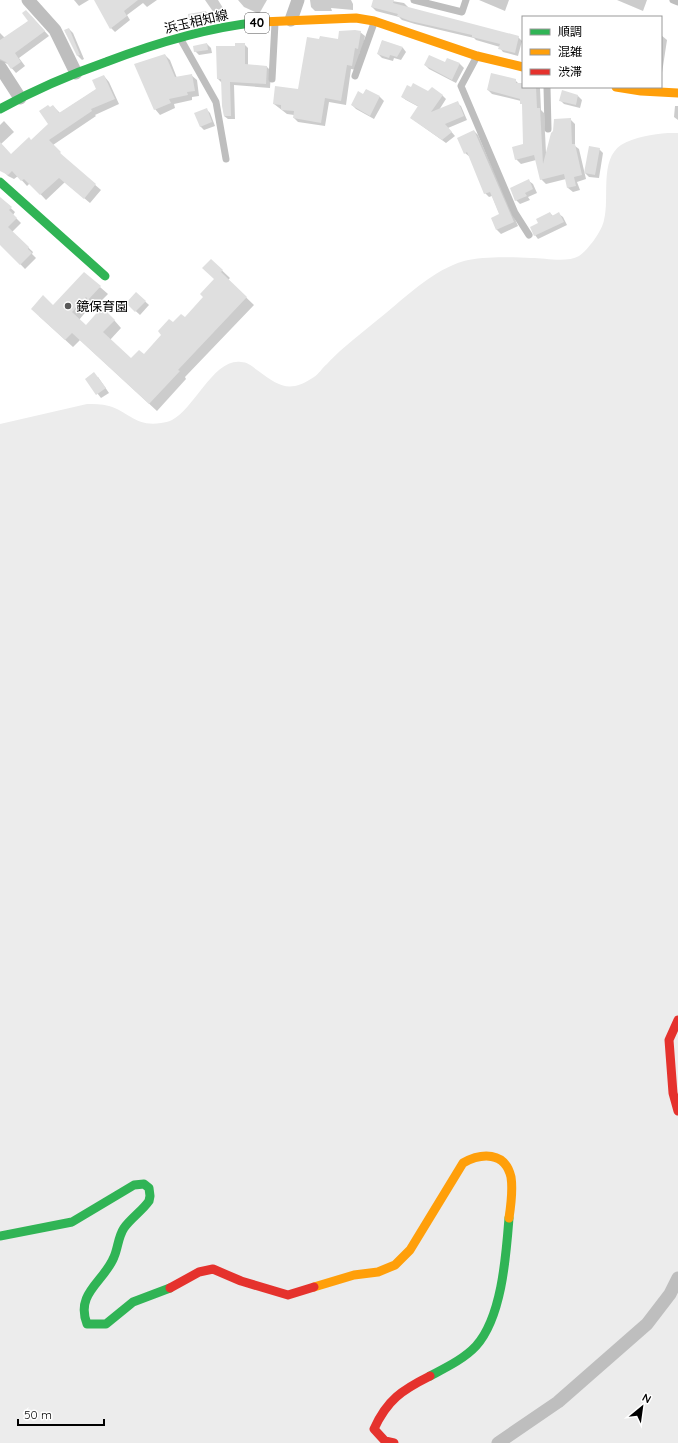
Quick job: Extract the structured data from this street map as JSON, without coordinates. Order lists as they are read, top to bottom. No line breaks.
{"streets":{"street":["浜玉相知線","40"]},"places":["鏡保育園"],"legend":["順調","混雑","渋滞"],"scale_bar":"50 m","north":"top right"}
